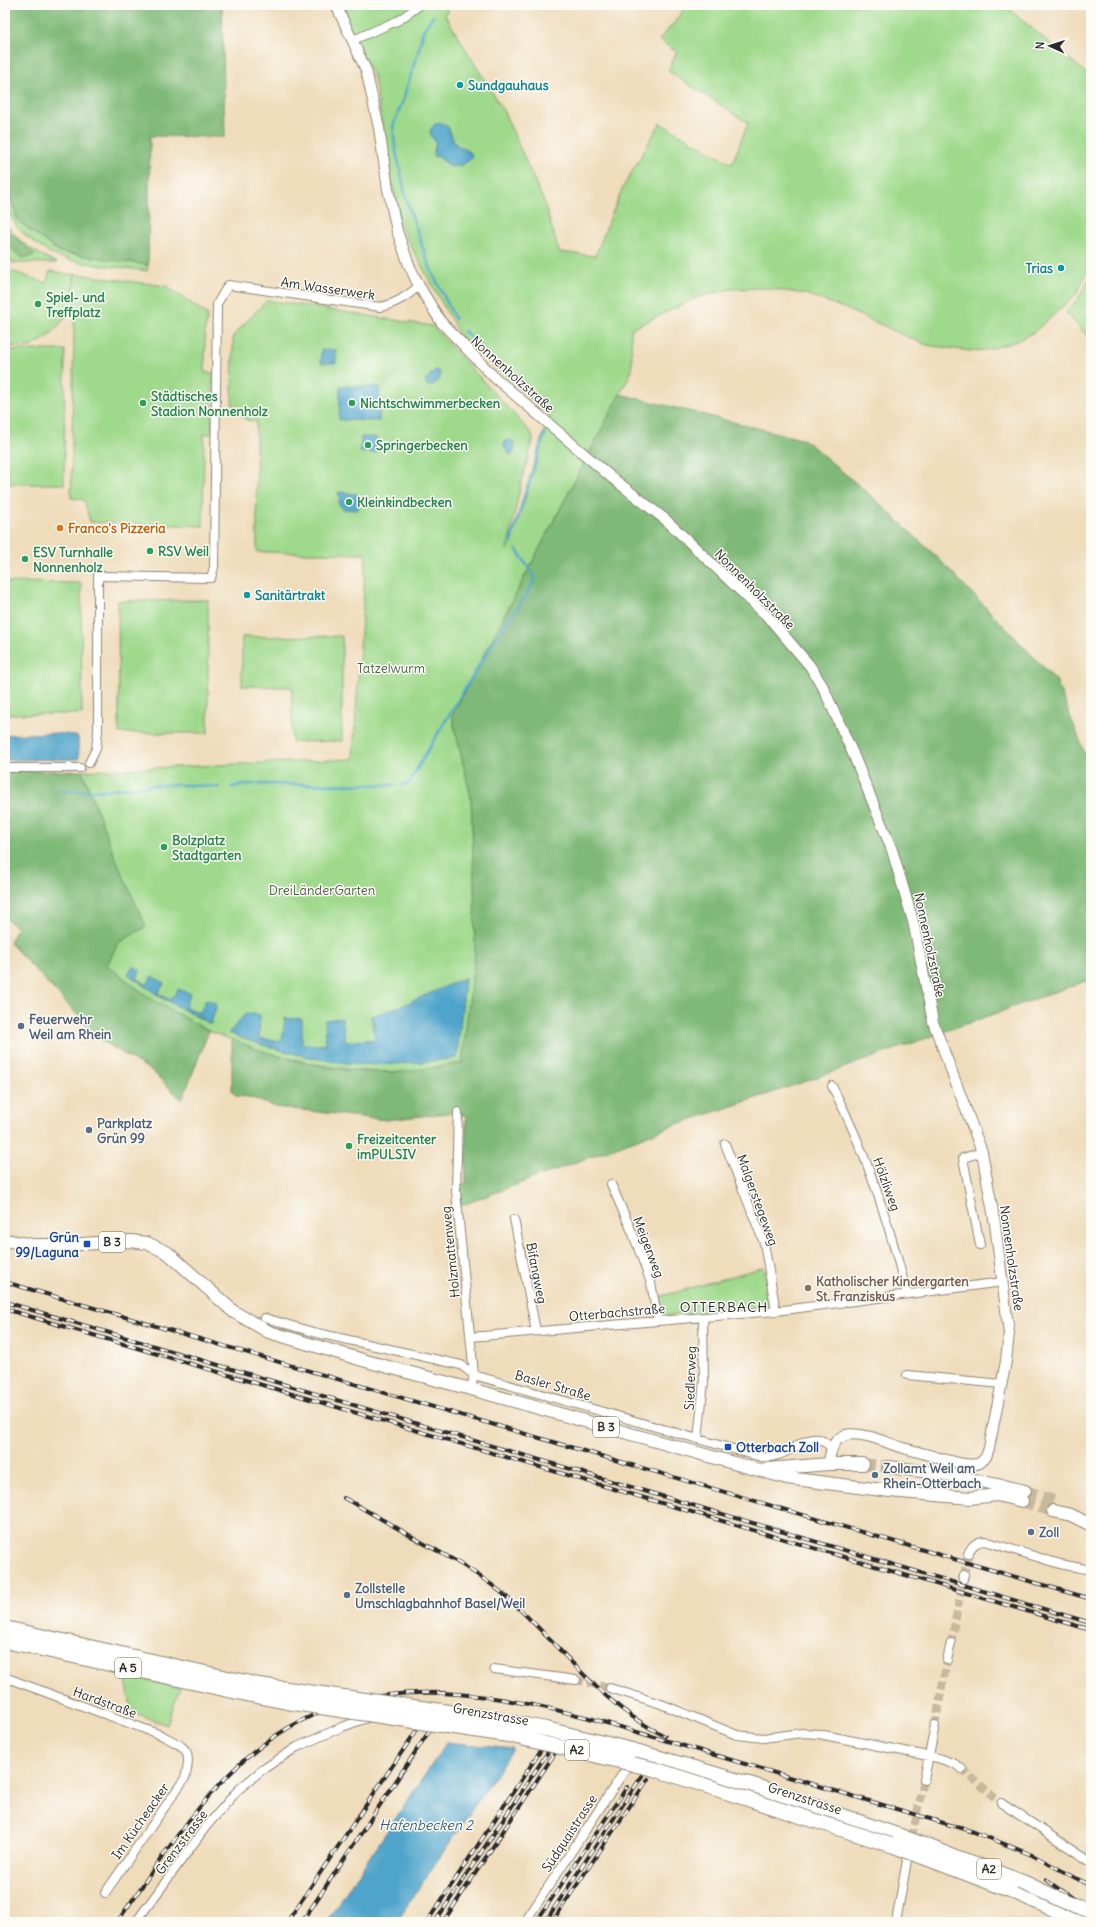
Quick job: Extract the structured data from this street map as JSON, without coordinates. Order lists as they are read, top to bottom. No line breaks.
{"streets":{"highway":["A 5","A2"],"main road":["B 3"],"street":["Am Wasserwerk","Nonnenholzstraße","Hölzliweg","Malgerstegeweg","Meigerweg","Holzmattenweg","Bifangweg","Otterbachstraße","Siedlerweg","Basler Straße","Hardstraße","Grenzstrasse","Im Kücheacker","Südquaistrasse"]},"crossings":[["Am Wasserwerk","Nonnenholzstraße"],["Nonnenholzstraße","Otterbachstraße"],["Nonnenholzstraße","Basler Straße"],["Hölzliweg","Otterbachstraße"],["Malgerstegeweg","Otterbachstraße"],["B 3","Holzmattenweg"],["Meigerweg","Otterbachstraße"],["Holzmattenweg","Otterbachstraße"],["Holzmattenweg","Basler Straße"],["Bifangweg","Otterbachstraße"],["Otterbachstraße","Siedlerweg"],["Siedlerweg","Basler Straße"],["A 5","A2"],["Hardstraße","Im Kücheacker"],["Grenzstrasse","Südquaistrasse"]],"districts":["OTTERBACH"],"water":["Hafenbecken 2"],"parks":["Tatzelwurm","DreiLänderGarten"],"places":{"other":["Sundgauhaus","Trias","Spiel- und Treffplatz","Städtisches Stadion Nonnenholz","Nichtschwimmerbecken","Springerbecken","Kleinkindbecken","Franco's Pizzeria","RSV Weil","ESV Turnhalle Nonnenholz","Sanitärtrakt","Bolzplatz Stadtgarten","Feuerwehr Weil am Rhein","Parkplatz Grün 99","Freizeitcenter imPULSIV","Katholischer Kindergarten St. Franziskus","Zollamt Weil am Rhein-Otterbach","Zoll","Zollstelle Umschlagbahnhof Basel/Weil"],"transit":["Grün 99/Laguna","Otterbach Zoll"]},"north":"left"}
